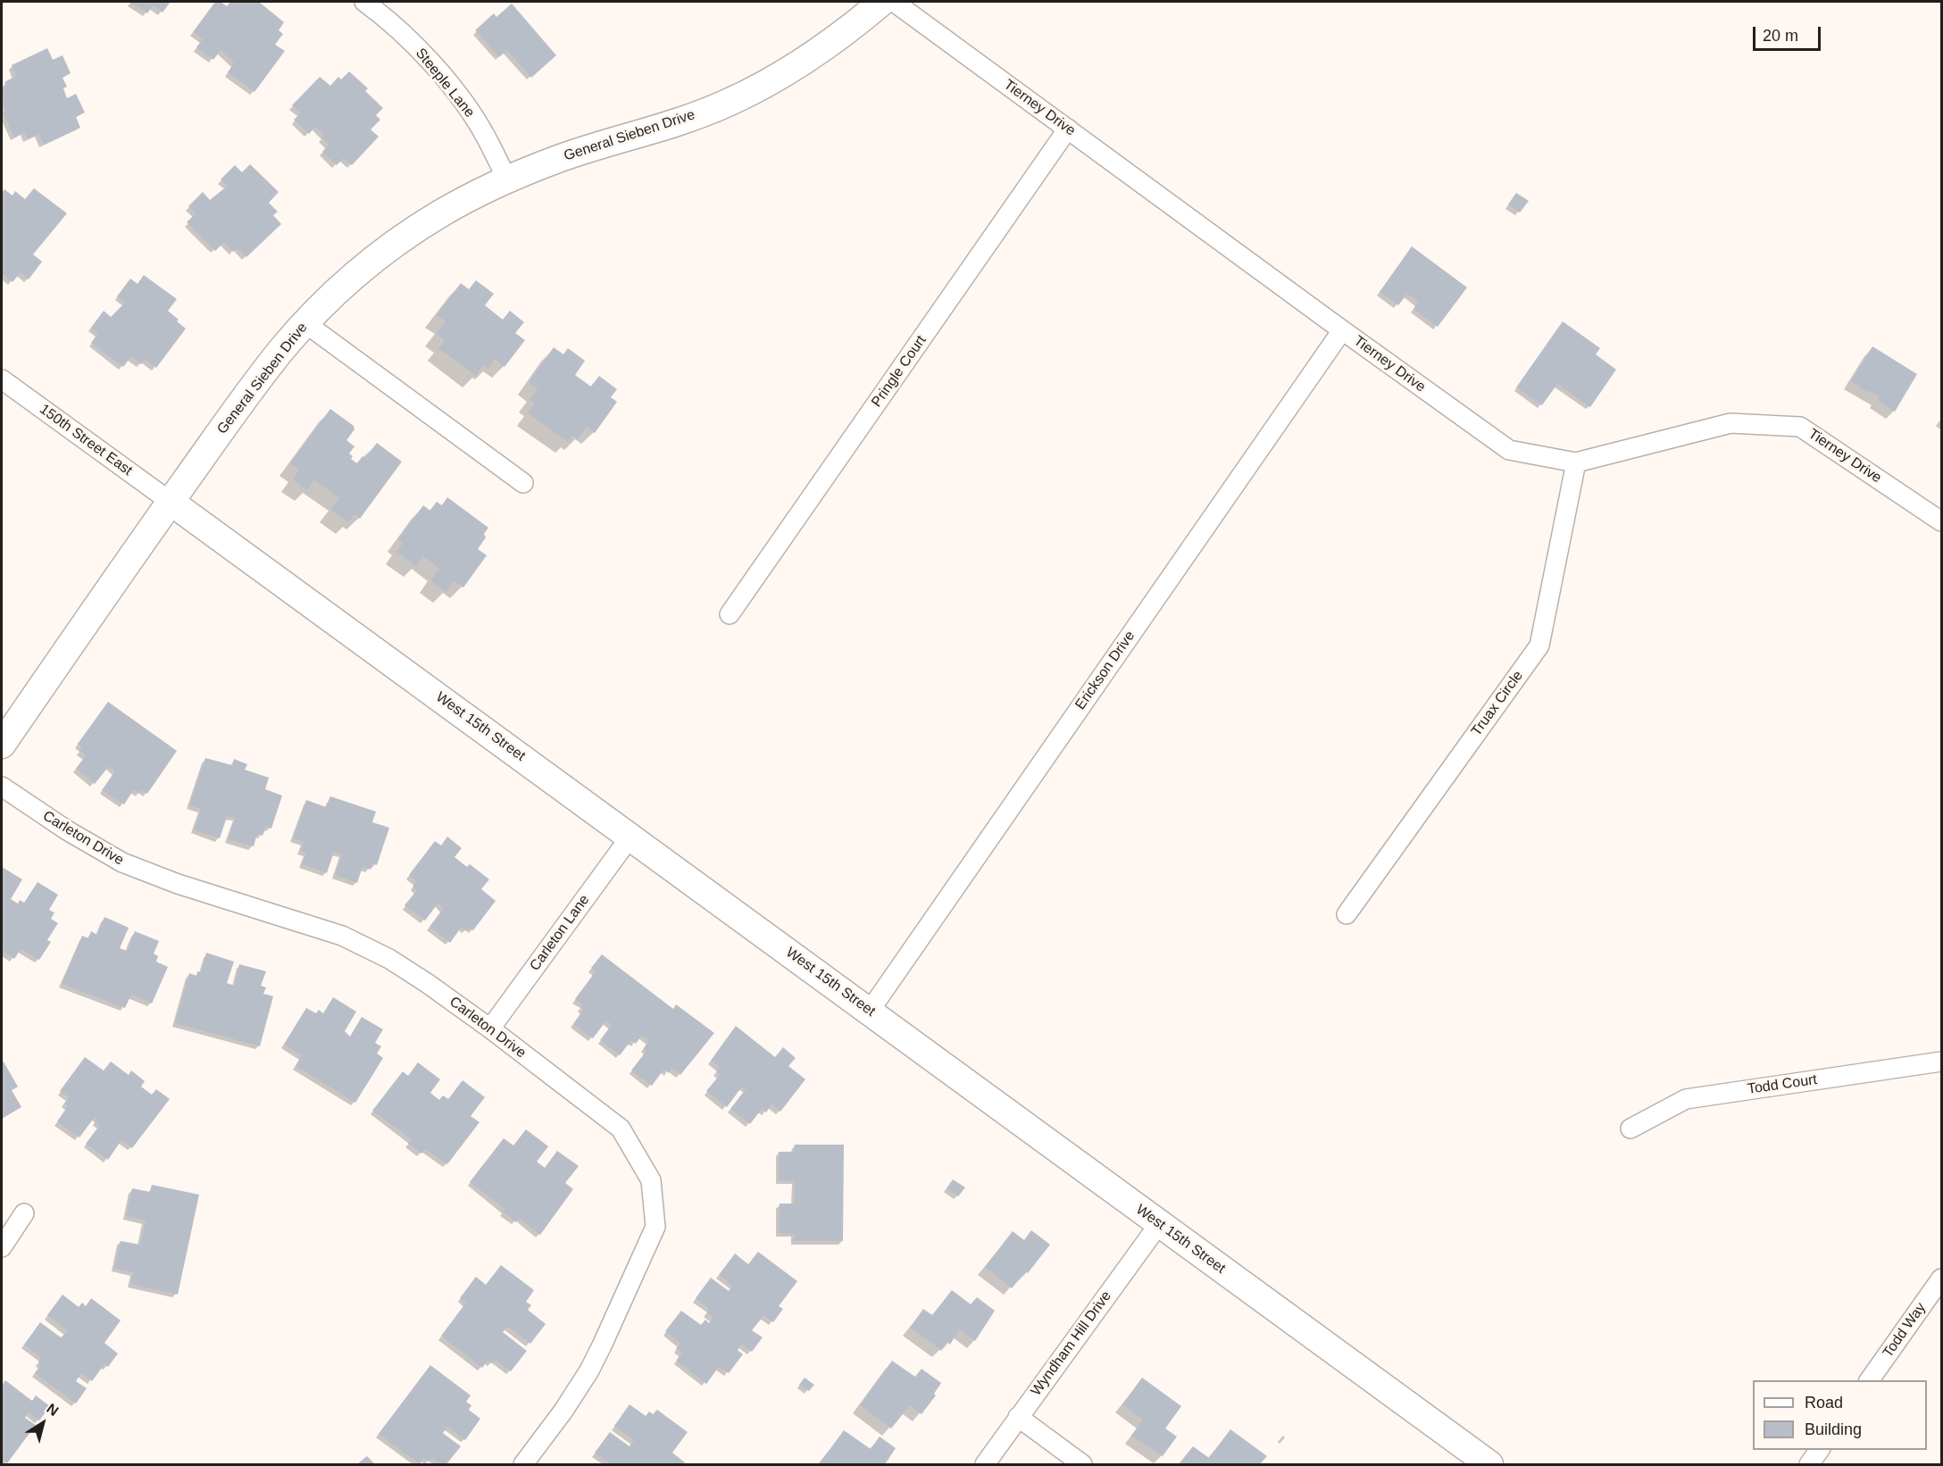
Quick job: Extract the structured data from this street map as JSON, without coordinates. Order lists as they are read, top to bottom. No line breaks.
{"streets":{"street":["Steeple Lane","Tierney Drive","General Sieben Drive","Pringle Court","150th Street East","Erickson Drive","Truax Circle","West 15th Street","Carleton Drive","Carleton Lane","Todd Court","Todd Way","Wyndham Hill Drive"]},"crossings":[["Steeple Lane","General Sieben Drive"],["Tierney Drive","Pringle Court"],["Tierney Drive","Erickson Drive"],["Tierney Drive","Truax Circle"],["General Sieben Drive","150th Street East"],["General Sieben Drive","West 15th Street"],["150th Street East","West 15th Street"],["Erickson Drive","West 15th Street"],["West 15th Street","Carleton Lane"],["West 15th Street","Wyndham Hill Drive"],["Carleton Drive","Carleton Lane"]],"legend":["Road","Building"],"scale_bar":"20 m","north":"top right"}
